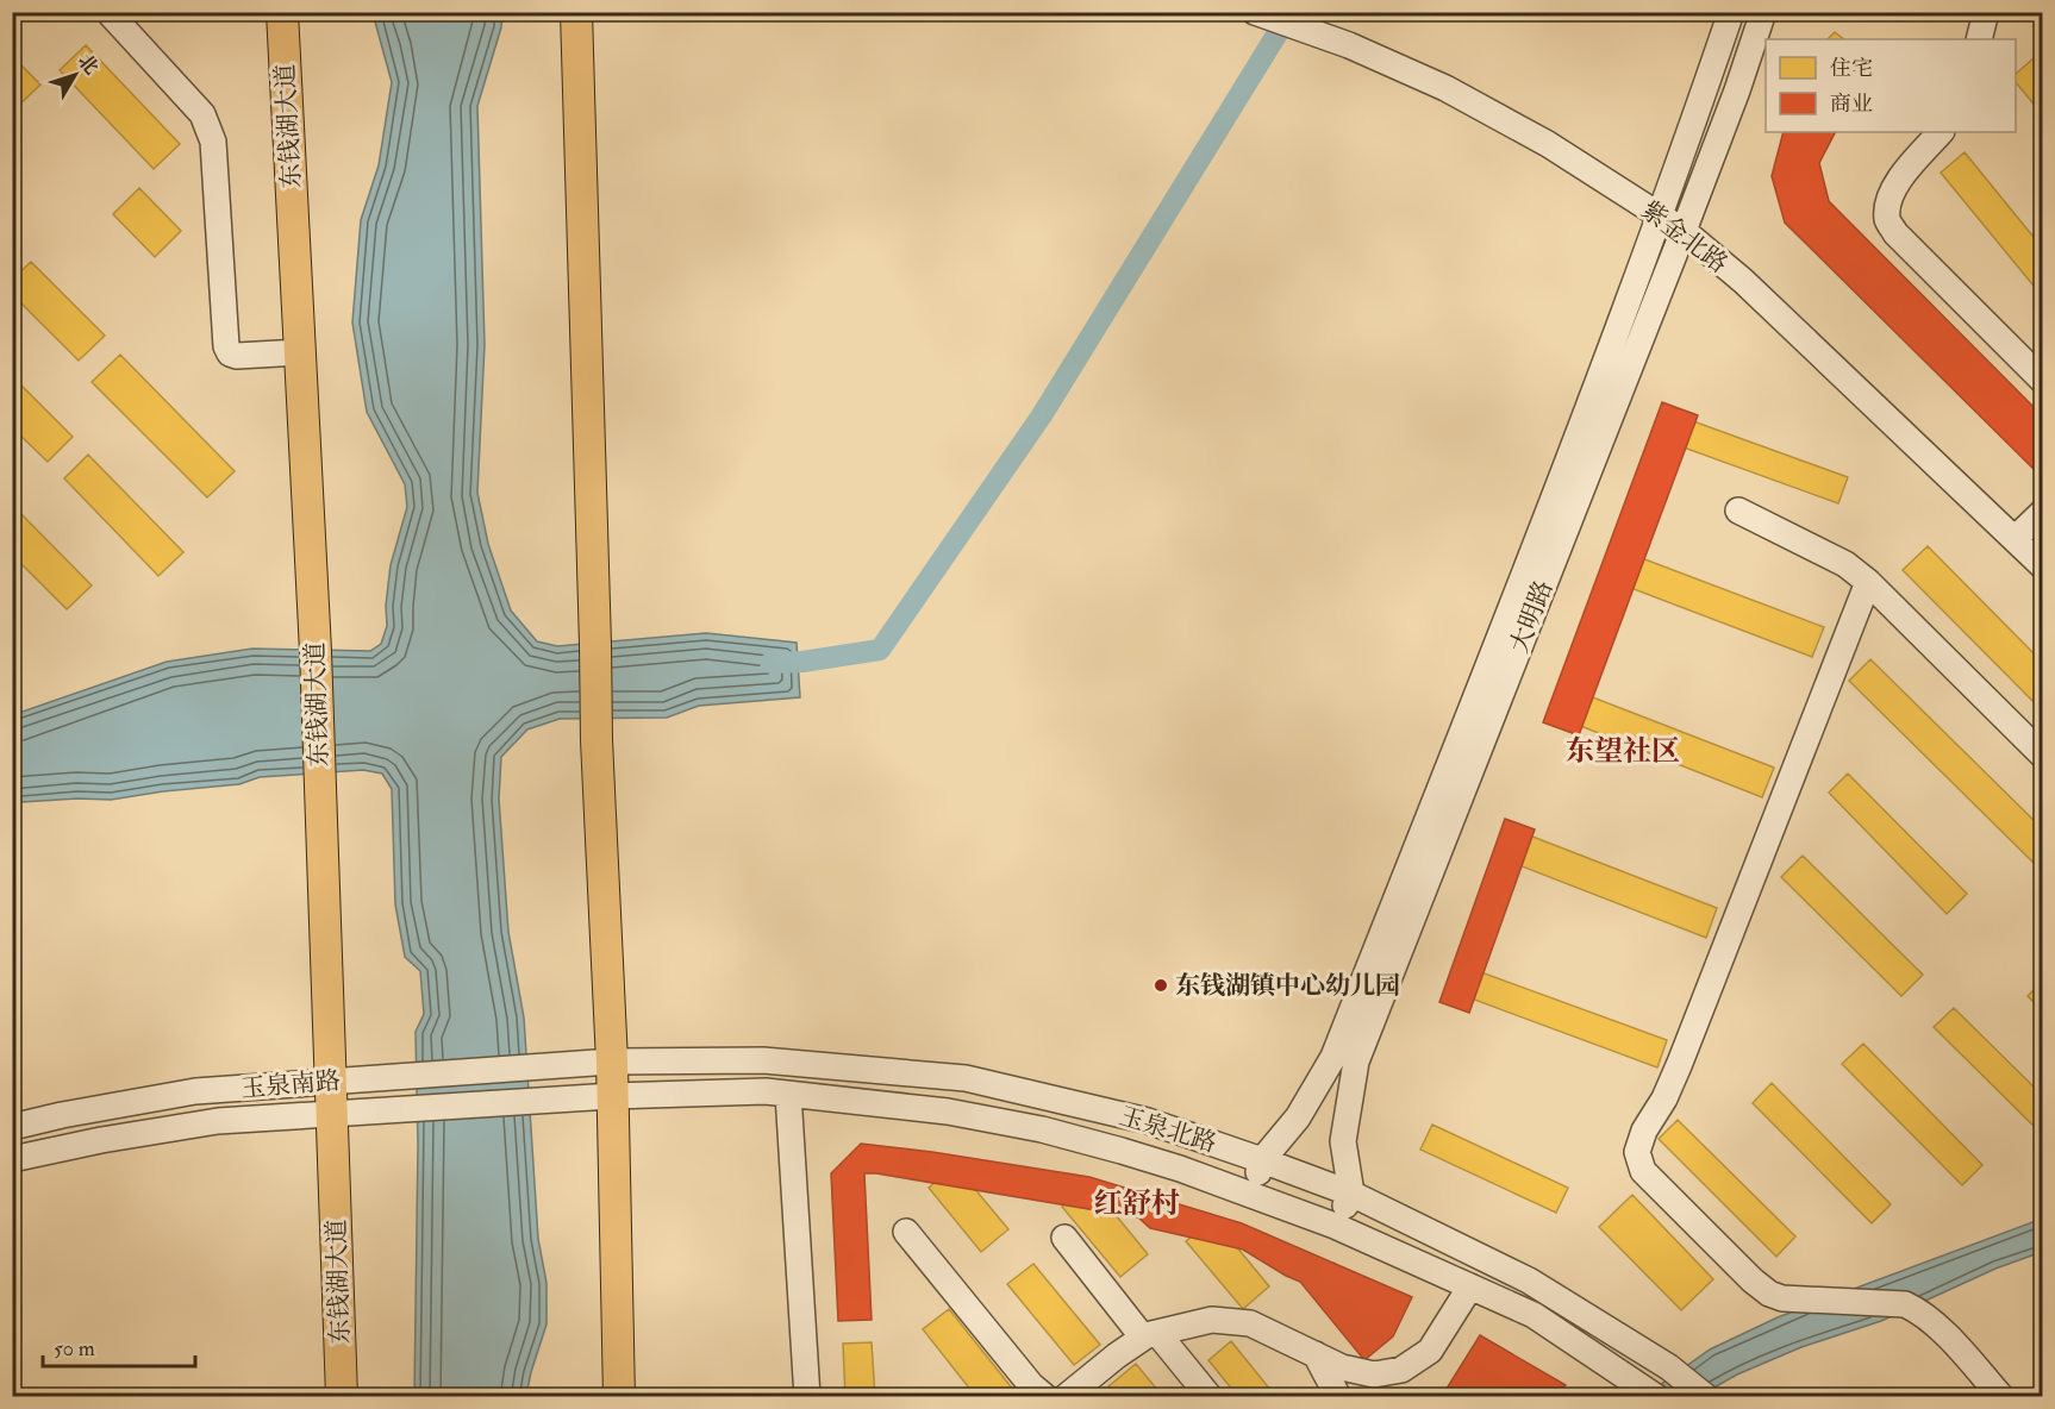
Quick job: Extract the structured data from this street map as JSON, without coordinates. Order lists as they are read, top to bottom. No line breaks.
{"streets":{"main road":["东钱湖大道"],"street":["紫金北路","大明路","玉泉南路","玉泉北路"]},"crossings":[["东钱湖大道","玉泉南路"],["紫金北路","大明路"],["大明路","玉泉北路"],["玉泉南路","玉泉北路"]],"districts":["东望社区","红舒村"],"places":["东钱湖镇中心幼儿园"],"legend":["住宅","商业"],"scale_bar":"50 m","north":"top right"}
